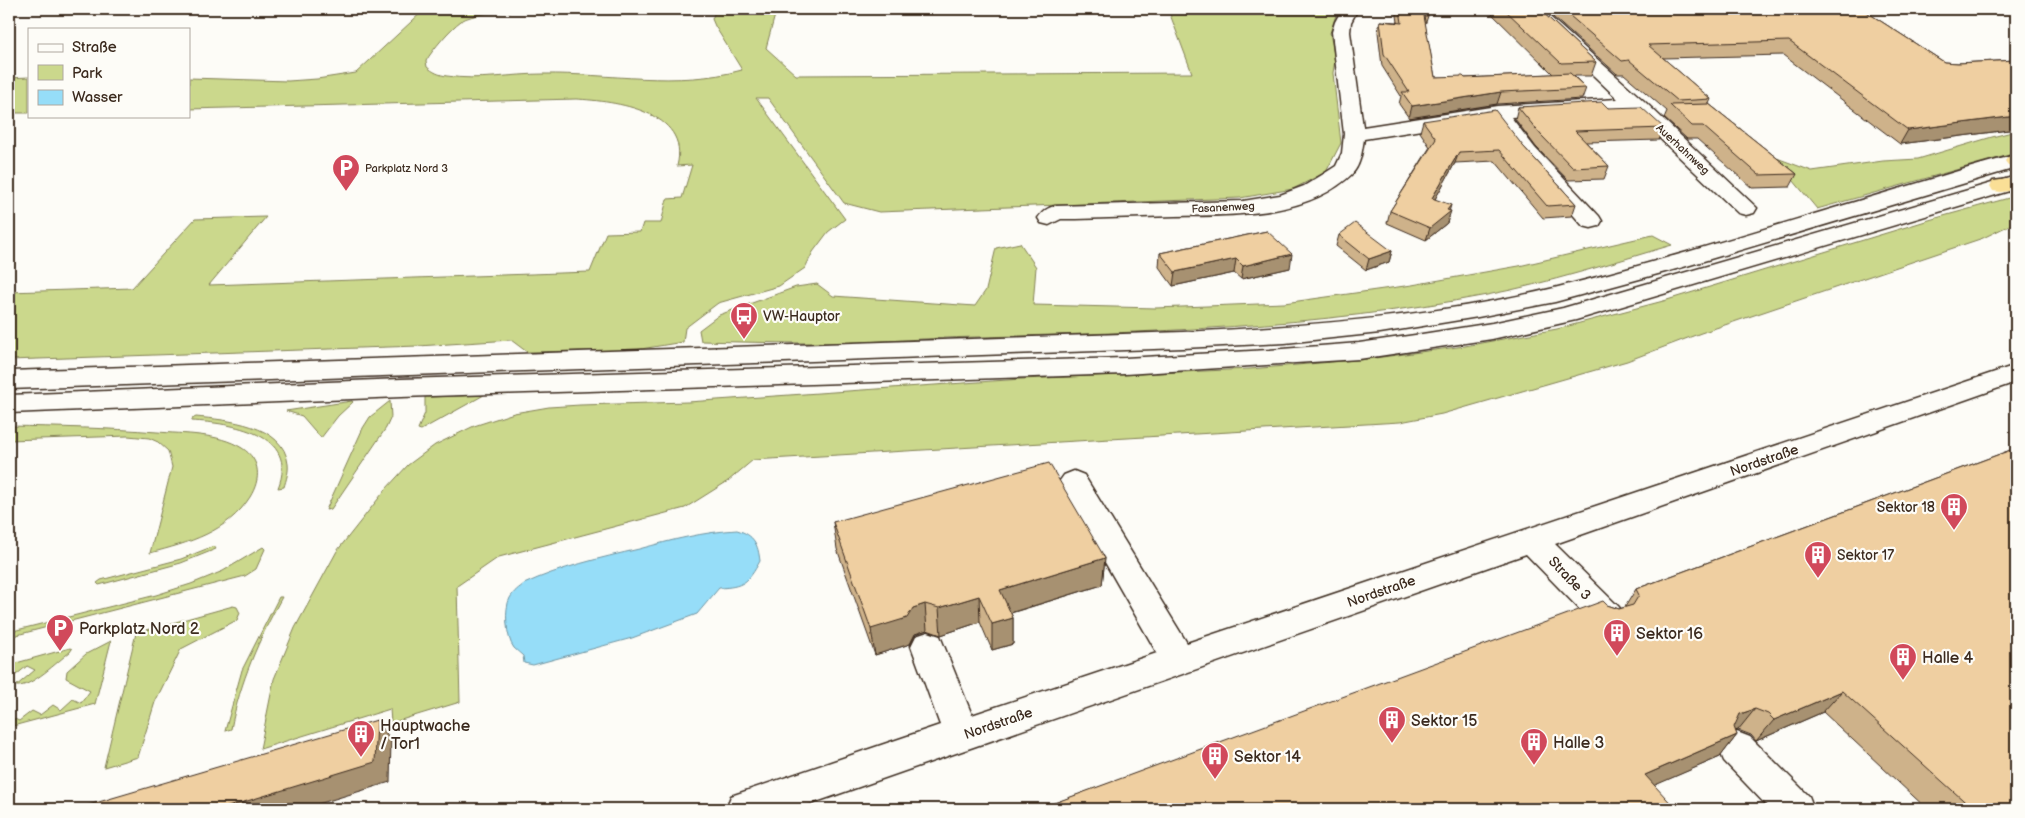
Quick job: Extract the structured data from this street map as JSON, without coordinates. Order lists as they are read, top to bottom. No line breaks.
{"streets":{"main road":["Auerhahnweg","Fasanenweg","Nordstraße","Straße 3"]},"crossings":[["Nordstraße","Straße 3"]],"places":{"parking":["Parkplatz Nord 3","Parkplatz Nord 2"],"bus stop":["VW-Hauptor"],"building":["Sektor 18","Sektor 17","Sektor 16","Halle 4","Sektor 15","Hauptwache / Tor1","Halle 3","Sektor 14"]},"legend":["Straße","Park","Wasser"]}
